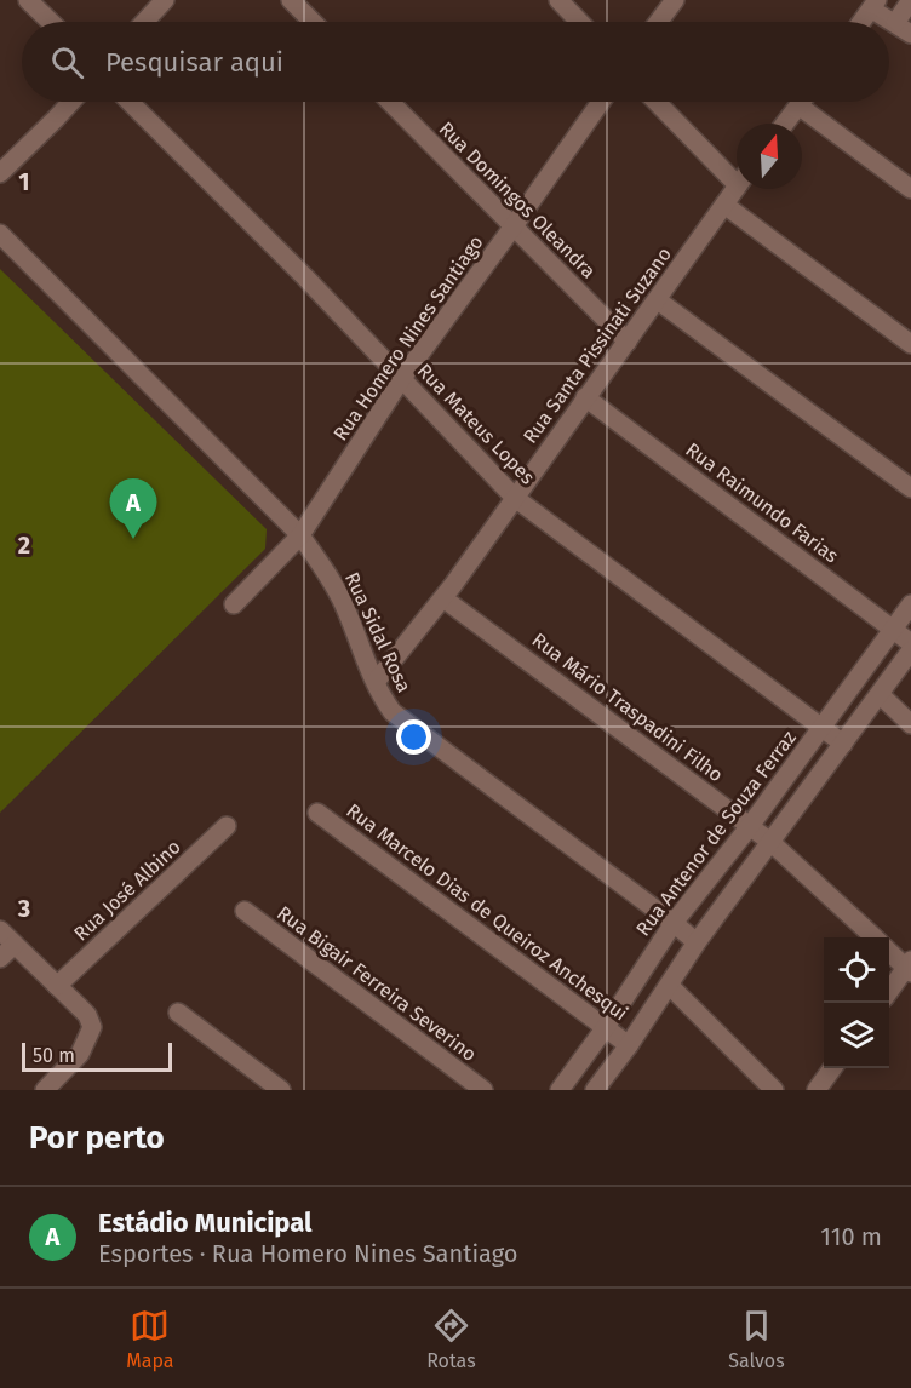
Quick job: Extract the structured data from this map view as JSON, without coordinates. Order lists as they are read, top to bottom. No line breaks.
{"streets":{"street":["Rua Domingos Oleandra","Rua Homero Nines Santiago","Rua Santa Pissinati Suzano","Rua Mateus Lopes","Rua Raimundo Farias","Rua Sidal Rosa","Rua Mário Traspadini Filho","Rua Antenor de Souza Ferraz","Rua José Albino","Rua Marcelo Dias de Queiroz Anchesqui","Rua Bigair Ferreira Severino"]},"crossings":[["Rua Domingos Oleandra","Rua Homero Nines Santiago"],["Rua Domingos Oleandra","Rua Santa Pissinati Suzano"],["Rua Homero Nines Santiago","Rua Mateus Lopes"],["Rua Homero Nines Santiago","Rua Sidal Rosa"],["Rua Santa Pissinati Suzano","Rua Mateus Lopes"],["Rua Santa Pissinati Suzano","Rua Raimundo Farias"],["Rua Santa Pissinati Suzano","Rua Sidal Rosa"],["Rua Santa Pissinati Suzano","Rua Mário Traspadini Filho"],["Rua Mateus Lopes","Rua Antenor de Souza Ferraz"],["Rua Raimundo Farias","Rua Antenor de Souza Ferraz"],["Rua Sidal Rosa","Rua Antenor de Souza Ferraz"],["Rua Mário Traspadini Filho","Rua Antenor de Souza Ferraz"],["Rua Antenor de Souza Ferraz","Rua Marcelo Dias de Queiroz Anchesqui"]],"scale_bar":"50 m","north":"top","page":{"search":"Pesquisar aqui","pins":"A","scale":"50 m","heading":"Por perto","list":[{"mark":"A","name":"Estádio Municipal","note":"Esportes · Rua Homero Nines Santiago","value":"110 m"}],"nav":["Mapa","Rotas","Salvos"]},"grid":{"rows":["1","2","3"]}}
